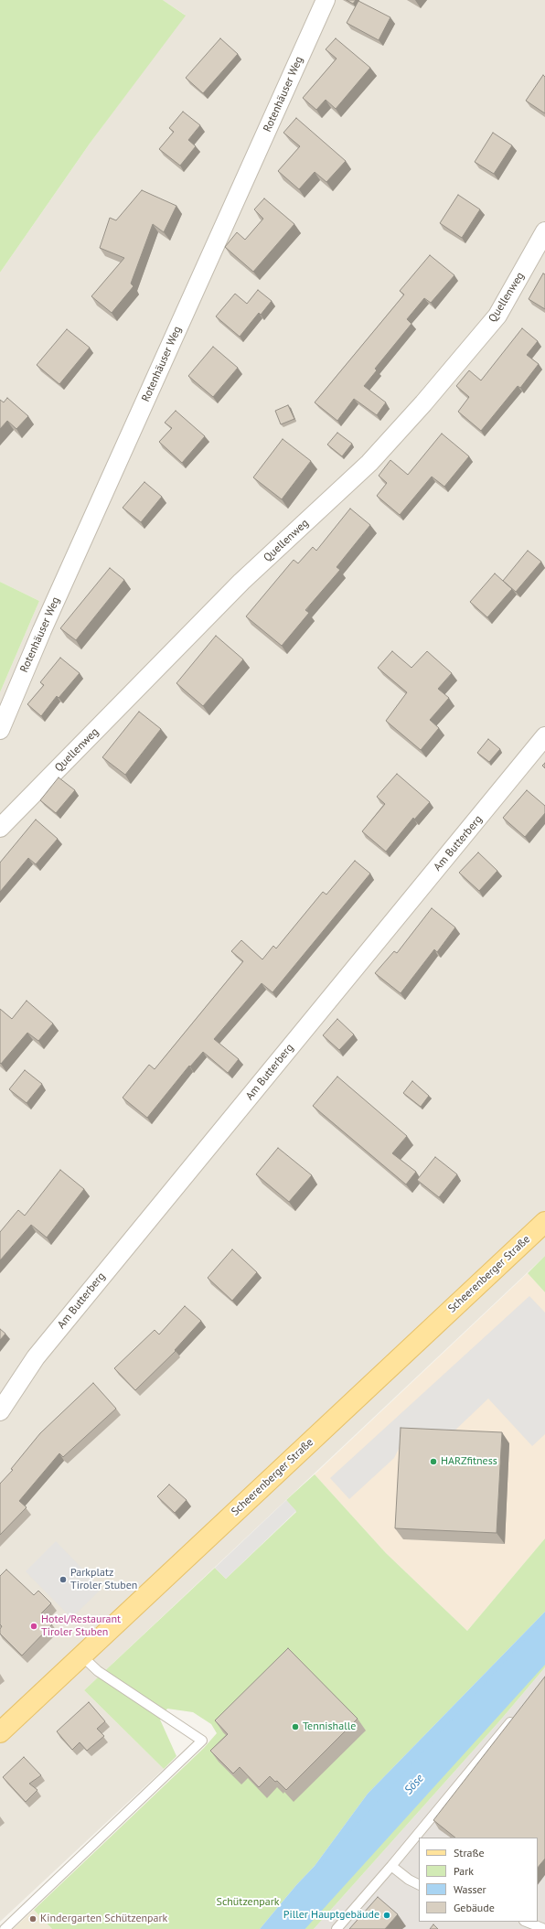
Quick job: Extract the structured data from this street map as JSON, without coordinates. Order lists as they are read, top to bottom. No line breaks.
{"streets":{"main road":["Scheerenberger Straße"],"street":["Rotenhäuser Weg","Quellenweg","Am Butterberg"]},"water":["Söse"],"parks":["Schützenpark"],"places":["HARZfitness","Parkplatz Tiroler Stuben","Hotel/Restaurant Tiroler Stuben","Tennishalle","Piller Hauptgebäude","Kindergarten Schützenpark"],"legend":["Straße","Park","Wasser","Gebäude"]}
